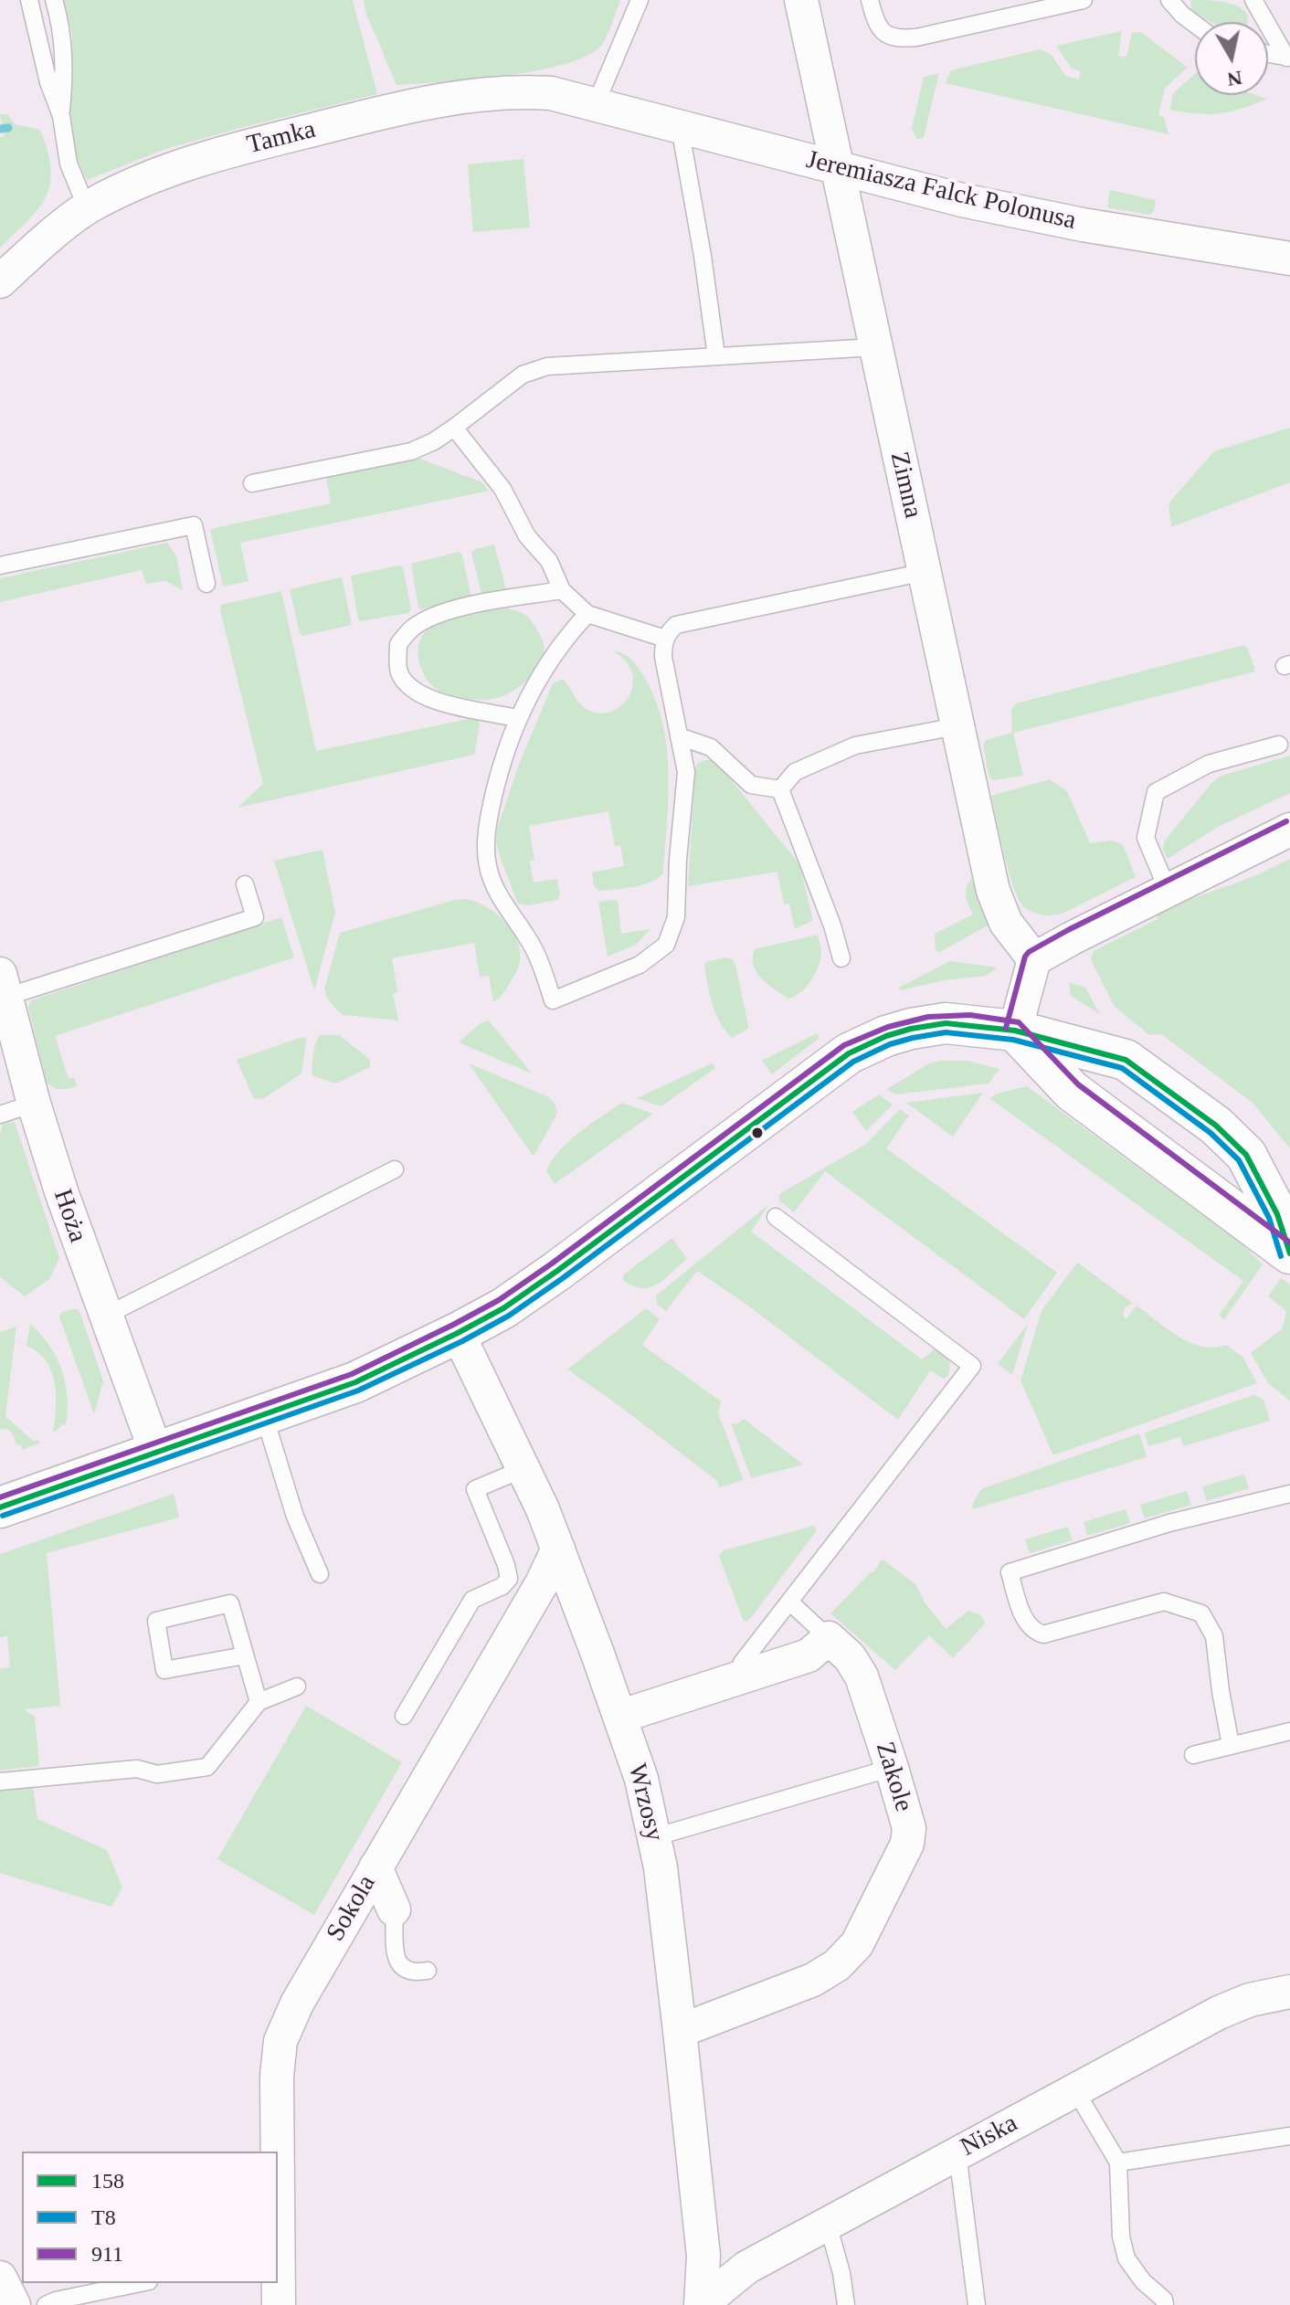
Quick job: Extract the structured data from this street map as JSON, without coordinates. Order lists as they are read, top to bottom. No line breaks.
{"streets":{"street":["Tamka","Jeremiasza Falck Polonusa","Zimna","Hoża","Zakole","Wrzosy","Sokola","Niska"]},"crossings":[["Tamka","Jeremiasza Falck Polonusa"],["Jeremiasza Falck Polonusa","Zimna"],["Zakole","Wrzosy"],["Wrzosy","Sokola"],["Wrzosy","Niska"]],"lines":["transit line 911","transit line 158","transit line T8"],"legend":["158","T8","911"],"north":"bottom"}
